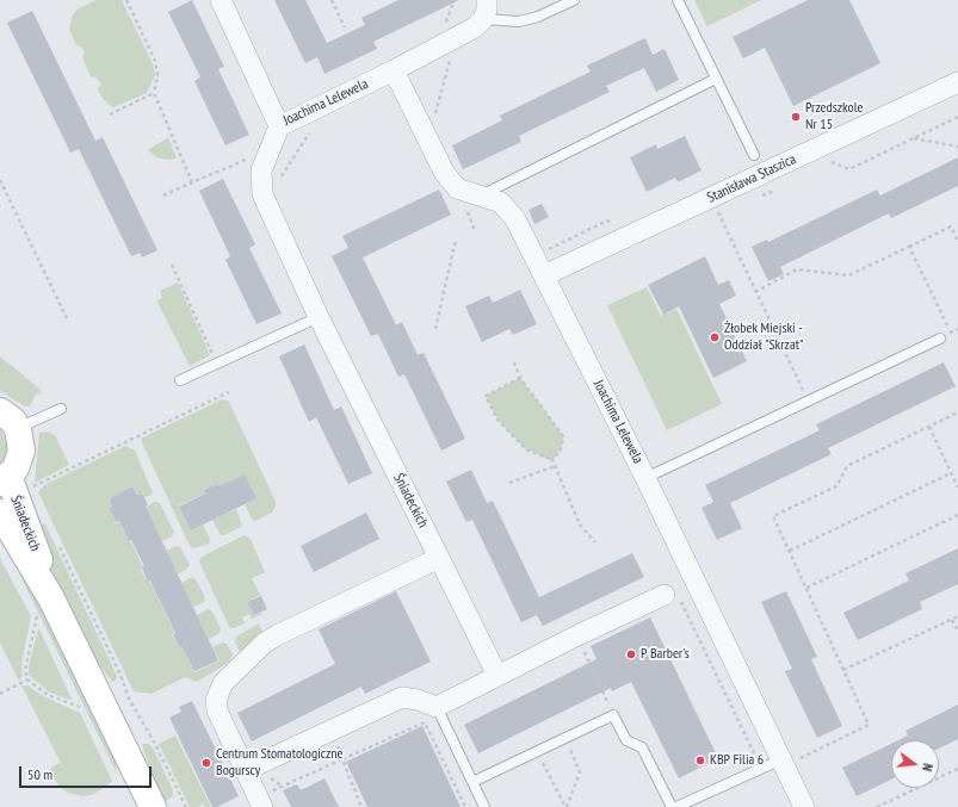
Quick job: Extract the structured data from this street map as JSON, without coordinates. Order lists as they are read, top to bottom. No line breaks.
{"streets":{"street":["Joachima Lelewela","Stanisława Staszica","Śniadeckich"]},"crossings":[["Joachima Lelewela","Stanisława Staszica"],["Joachima Lelewela","Śniadeckich"]],"places":["Przedszkole Nr 15","Żłobek Miejski - Oddział \"Skrzat\"","P Barber's","KBP Filia 6","Centrum Stomatologiczne Bogurscy"],"scale_bar":"50 m","north":"right"}
